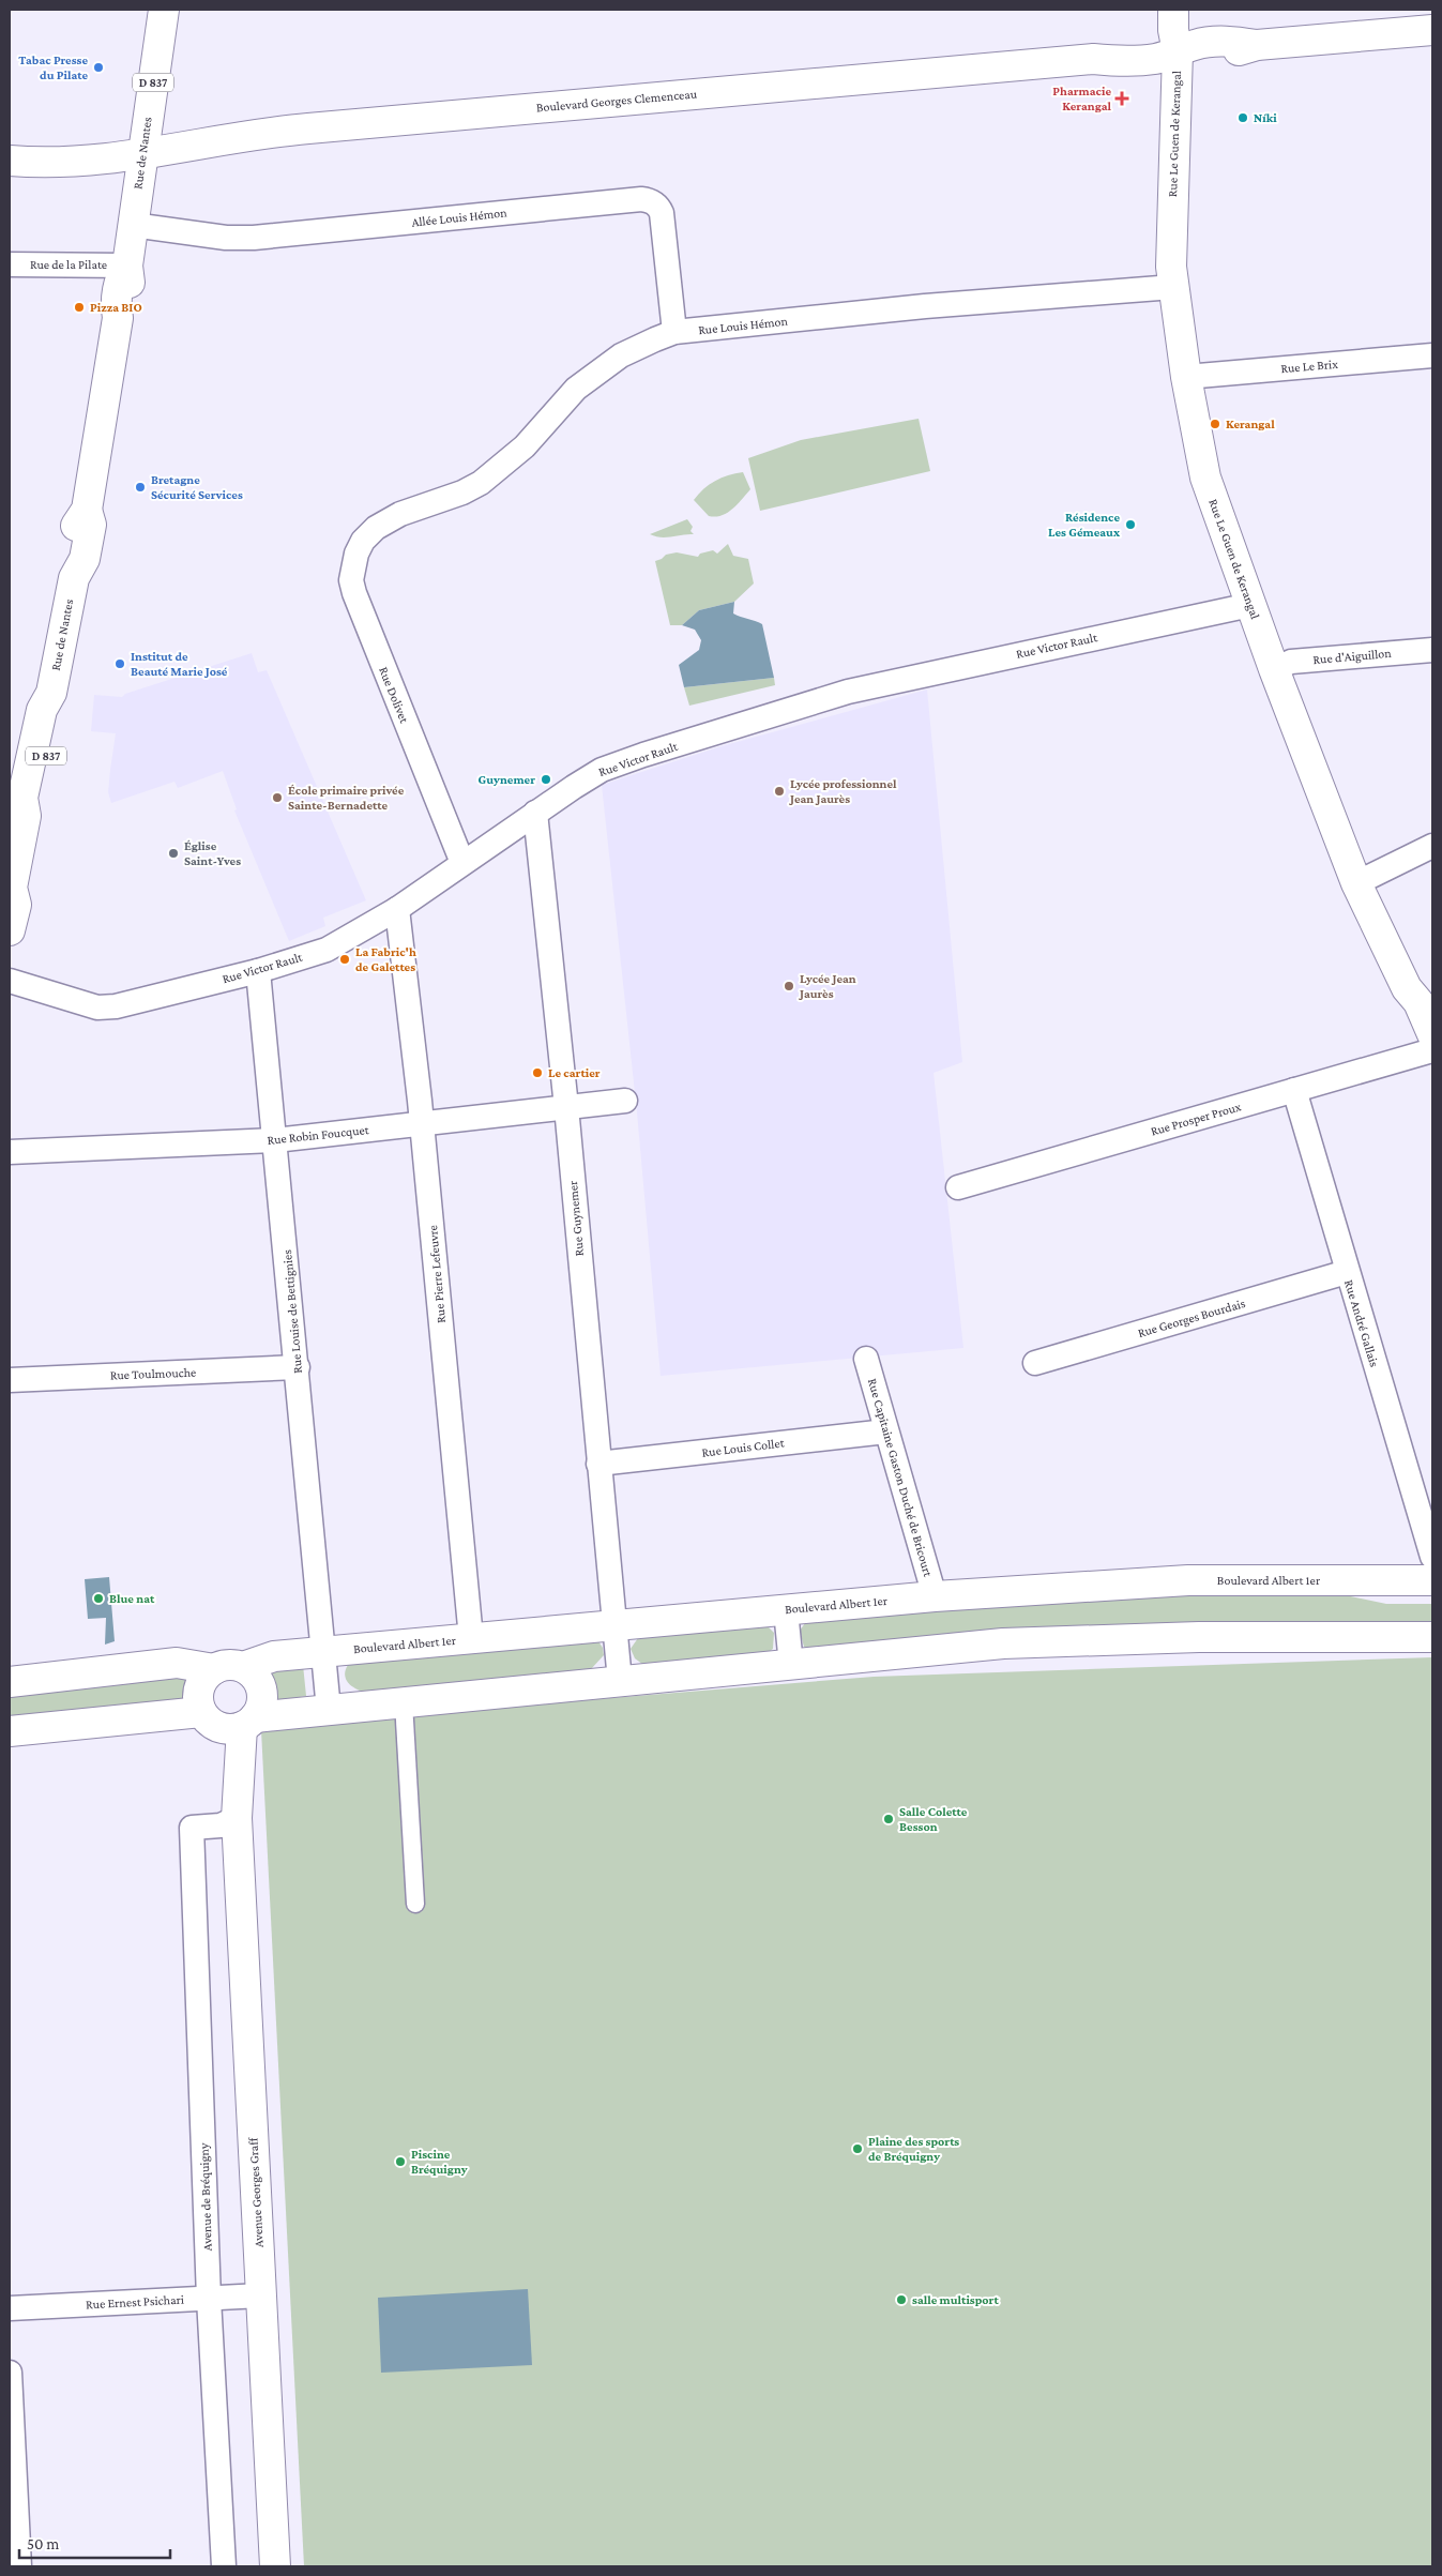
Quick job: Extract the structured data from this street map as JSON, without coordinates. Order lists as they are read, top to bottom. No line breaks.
{"streets":{"main road":["D 837","Boulevard Georges Clemenceau","Rue Le Guen de Kerangal","Rue de Nantes","Boulevard Albert 1er","Avenue Georges Graff"],"street":["Allée Louis Hémon","Rue de la Pilate","Rue Louis Hémon","Rue Le Brix","Rue Victor Rault","Rue d'Aiguillon","Rue Dolivet","Rue Prosper Proux","Rue Robin Foucquet","Rue Guynemer","Rue Pierre Lefeuvre","Rue Louise de Bettignies","Rue Georges Bourdais","Rue André Gallais","Rue Toulmouche","Rue Louis Collet","Rue Capitaine Gaston Duché de Bricourt","Avenue de Bréquigny","Rue Ernest Psichari"]},"crossings":[["Boulevard Georges Clemenceau","Rue Le Guen de Kerangal"],["Boulevard Georges Clemenceau","Rue de Nantes"],["Rue Le Guen de Kerangal","Rue Louis Hémon"],["Rue Le Guen de Kerangal","Rue Le Brix"],["Rue Le Guen de Kerangal","Rue Victor Rault"],["Rue Le Guen de Kerangal","Rue d'Aiguillon"],["Rue de Nantes","Allée Louis Hémon"],["Rue de Nantes","Rue de la Pilate"],["Allée Louis Hémon","Rue Louis Hémon"],["Rue Louis Hémon","Rue Dolivet"],["Rue Victor Rault","Rue Dolivet"],["Rue Victor Rault","Rue Guynemer"],["Rue Victor Rault","Rue Pierre Lefeuvre"],["Rue Victor Rault","Rue Louise de Bettignies"],["Rue Prosper Proux","Rue André Gallais"],["Rue Robin Foucquet","Rue Guynemer"],["Rue Robin Foucquet","Rue Pierre Lefeuvre"],["Rue Robin Foucquet","Rue Louise de Bettignies"],["Rue Guynemer","Rue Louis Collet"],["Rue Guynemer","Boulevard Albert 1er"],["Rue Pierre Lefeuvre","Boulevard Albert 1er"],["Rue Louise de Bettignies","Rue Toulmouche"],["Rue Louise de Bettignies","Boulevard Albert 1er"],["Rue Georges Bourdais","Rue André Gallais"],["Rue Louis Collet","Rue Capitaine Gaston Duché de Bricourt"],["Rue Capitaine Gaston Duché de Bricourt","Boulevard Albert 1er"],["Boulevard Albert 1er","Avenue Georges Graff"],["Avenue Georges Graff","Avenue de Bréquigny"],["Avenue Georges Graff","Rue Ernest Psichari"],["Avenue de Bréquigny","Rue Ernest Psichari"]],"places":{"other":["Tabac Presse du Pilate","Níki","Pizza BIO","Kerangal","Bretagne Sécurité Services","Résidence Les Gémeaux","Institut de Beauté Marie José","Guynemer","Lycée professionnel Jean Jaurès","École primaire privée Sainte-Bernadette","Église Saint-Yves","La Fabric'h de Galettes","Lycée Jean Jaurès","Le cartier","Blue nat","Salle Colette Besson","Plaine des sports de Bréquigny","Piscine Bréquigny","salle multisport"],"health":["Pharmacie Kerangal"]},"scale_bar":"50 m"}
